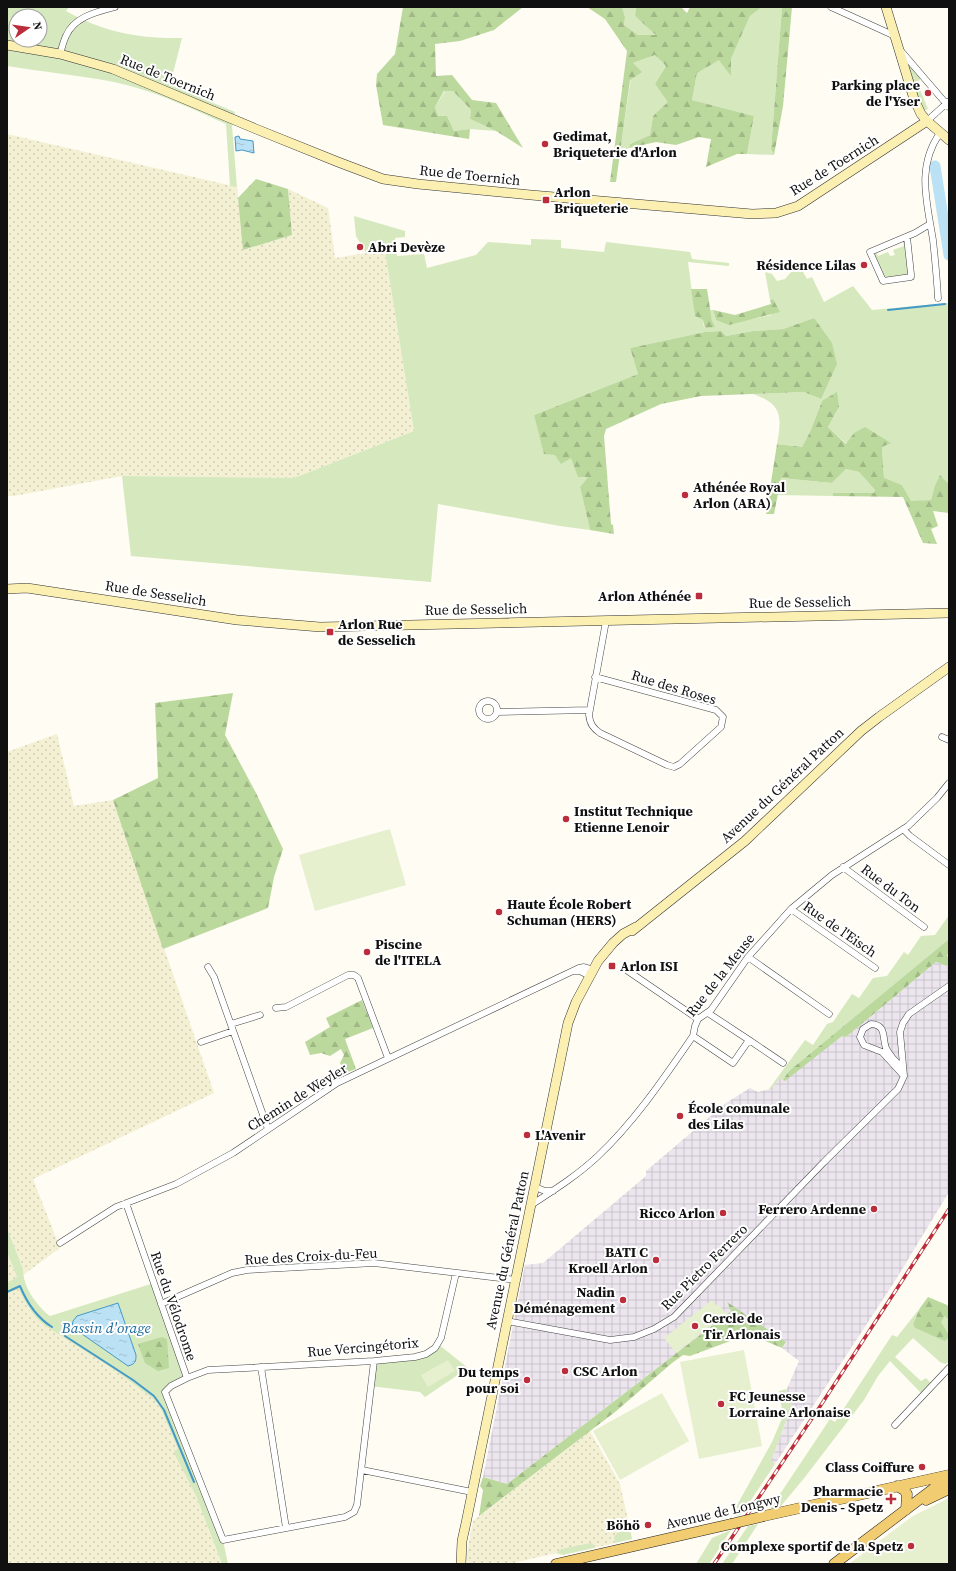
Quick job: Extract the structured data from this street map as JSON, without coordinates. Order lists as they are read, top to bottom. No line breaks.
{"streets":{"main road":["Rue de Toernich","Rue de Sesselich","Avenue du Général Patton","Avenue de Longwy"],"street":["Rue des Roses","Rue du Ton","Rue de l'Eisch","Rue de la Meuse","Chemin de Weyler","Rue des Croix-du-Feu","Rue Pietro Ferrero","Rue du Vélodrome","Rue Vercingétorix"]},"crossings":[["Rue de Sesselich","Rue des Roses"],["Avenue du Général Patton","Rue de la Meuse"],["Avenue du Général Patton","Chemin de Weyler"],["Avenue du Général Patton","Rue des Croix-du-Feu"],["Avenue du Général Patton","Rue Pietro Ferrero"],["Rue du Ton","Rue de la Meuse"],["Rue de l'Eisch","Rue de la Meuse"],["Chemin de Weyler","Rue du Vélodrome"],["Rue des Croix-du-Feu","Rue du Vélodrome"],["Rue des Croix-du-Feu","Rue Vercingétorix"],["Rue du Vélodrome","Rue Vercingétorix"]],"water":["Bassin d'orage"],"places":{"other":["Parking place de l'Yser","Gedimat, Briqueterie d'Arlon","Abri Devèze","Résidence Lilas","Athénée Royal Arlon (ARA)","Institut Technique Etienne Lenoir","Haute École Robert Schuman (HERS)","Piscine de l'ITELA","École comunale des Lilas","L'Avenir","Ferrero Ardenne","Ricco Arlon","BATI C Kroell Arlon","Nadin Déménagement","Cercle de Tir Arlonais","CSC Arlon","Du temps pour soi","FC Jeunesse Lorraine Arlonaise","Class Coiffure","Böhö","Complexe sportif de la Spetz"],"transit":["Arlon Briqueterie","Arlon Athénée","Arlon Rue de Sesselich","Arlon ISI"],"health":["Pharmacie Denis - Spetz"]},"north":"right"}
